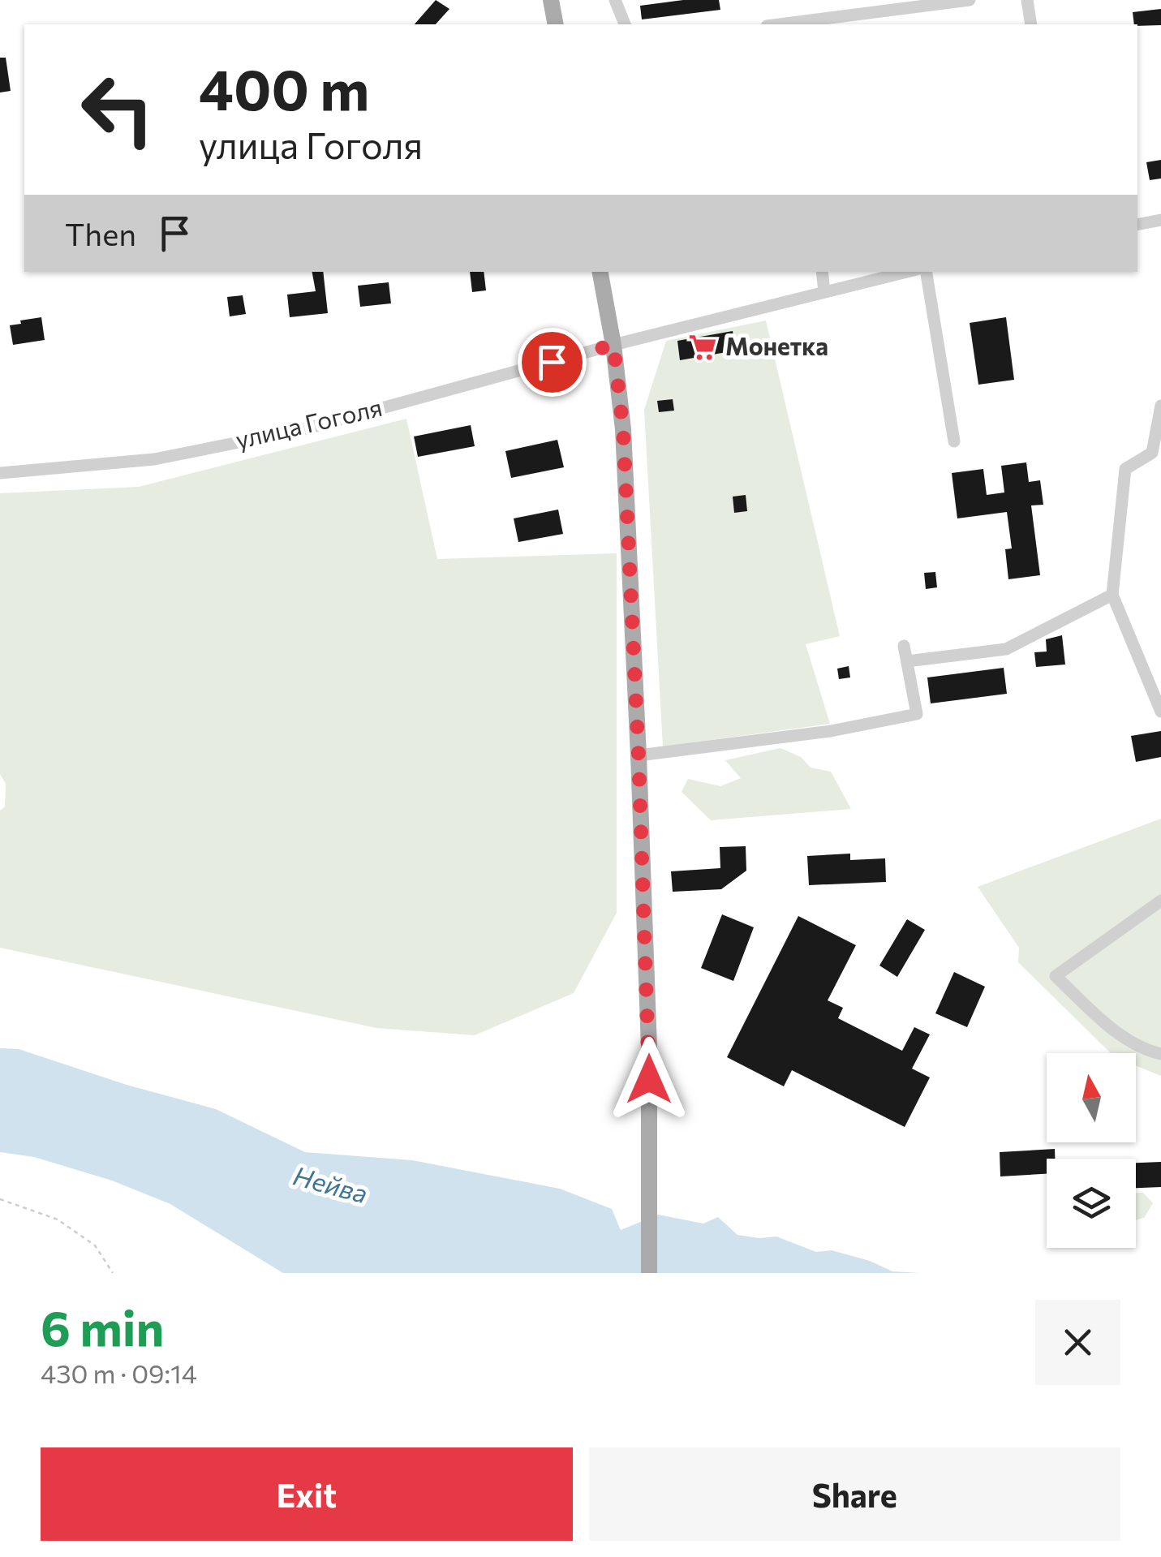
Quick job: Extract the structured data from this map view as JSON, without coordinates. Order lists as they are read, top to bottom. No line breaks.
{"streets":{"street":["улица Гоголя"]},"water":["Нейва"],"places":{"supermarket":["Монетка"]},"north":"top","page":{"turn":["400 m","улица Гоголя"],"then":"Then","heading":["6 min","430 m · 09:14"],"buttons":["Exit","Share"]}}
